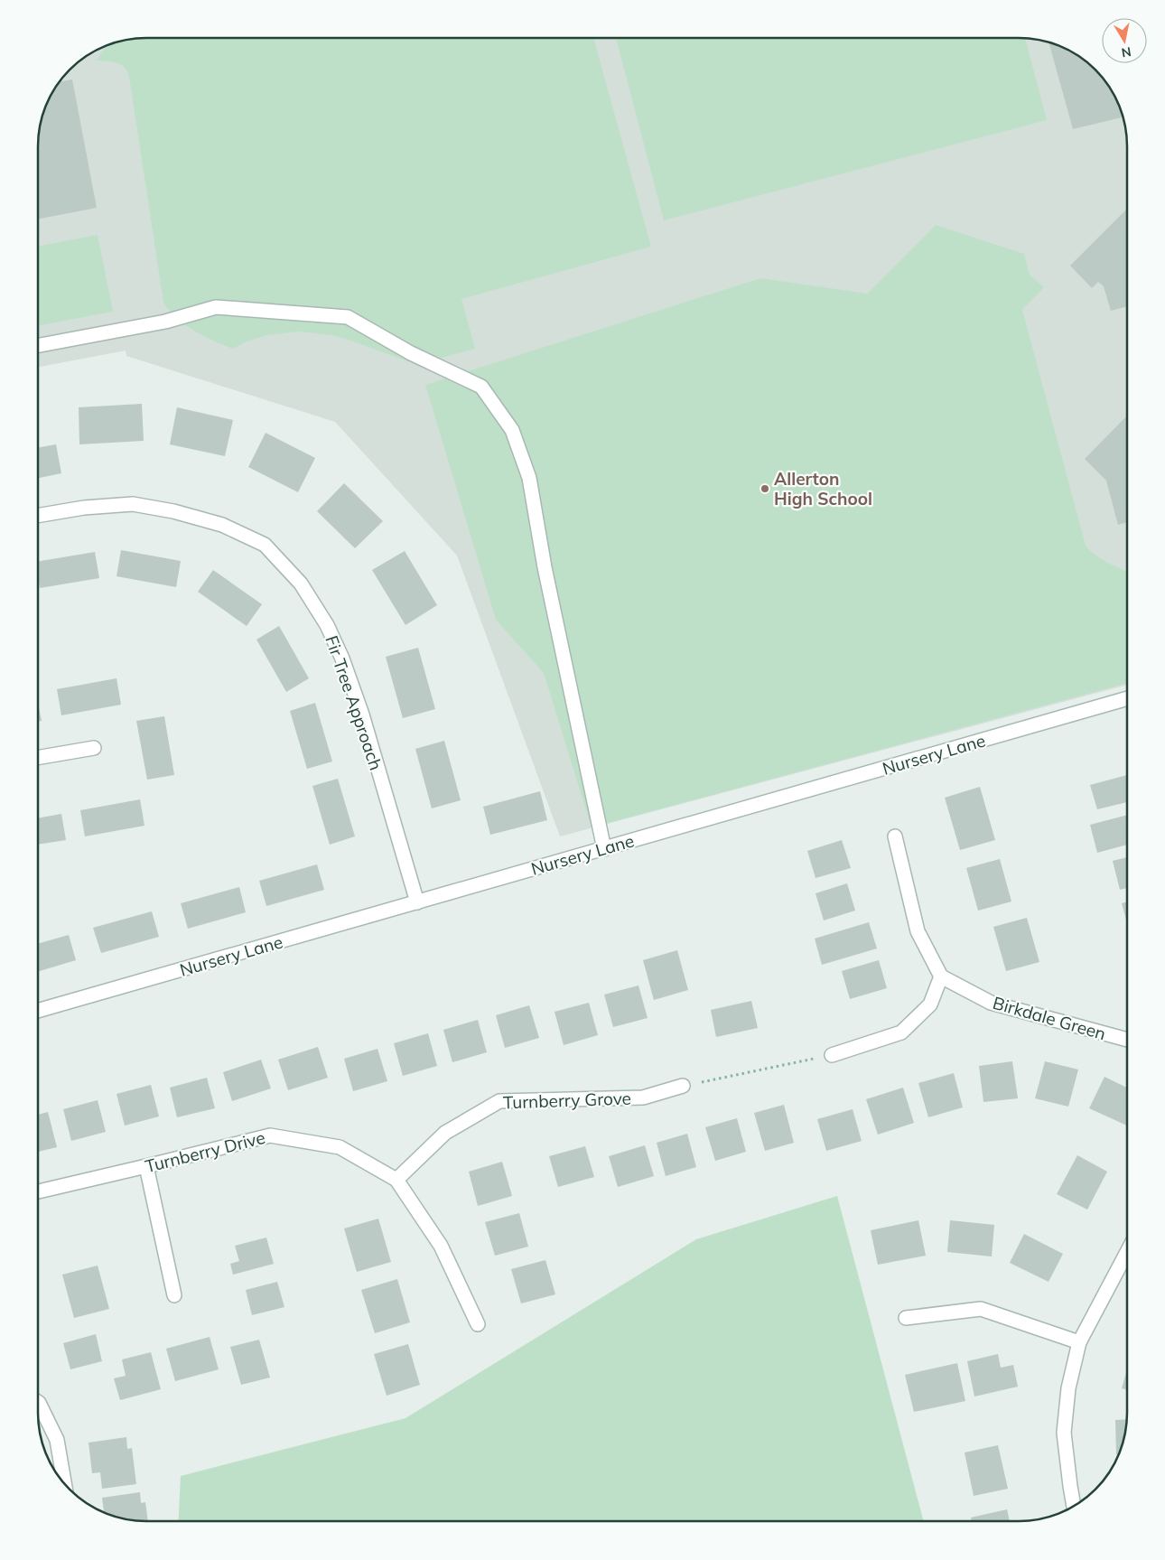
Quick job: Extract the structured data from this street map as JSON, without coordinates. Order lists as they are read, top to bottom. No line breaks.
{"streets":{"street":["Fir Tree Approach","Nursery Lane","Birkdale Green","Turnberry Grove","Turnberry Drive"]},"crossings":[["Fir Tree Approach","Nursery Lane"],["Turnberry Grove","Turnberry Drive"]],"places":["Allerton High School"],"north":"bottom"}
